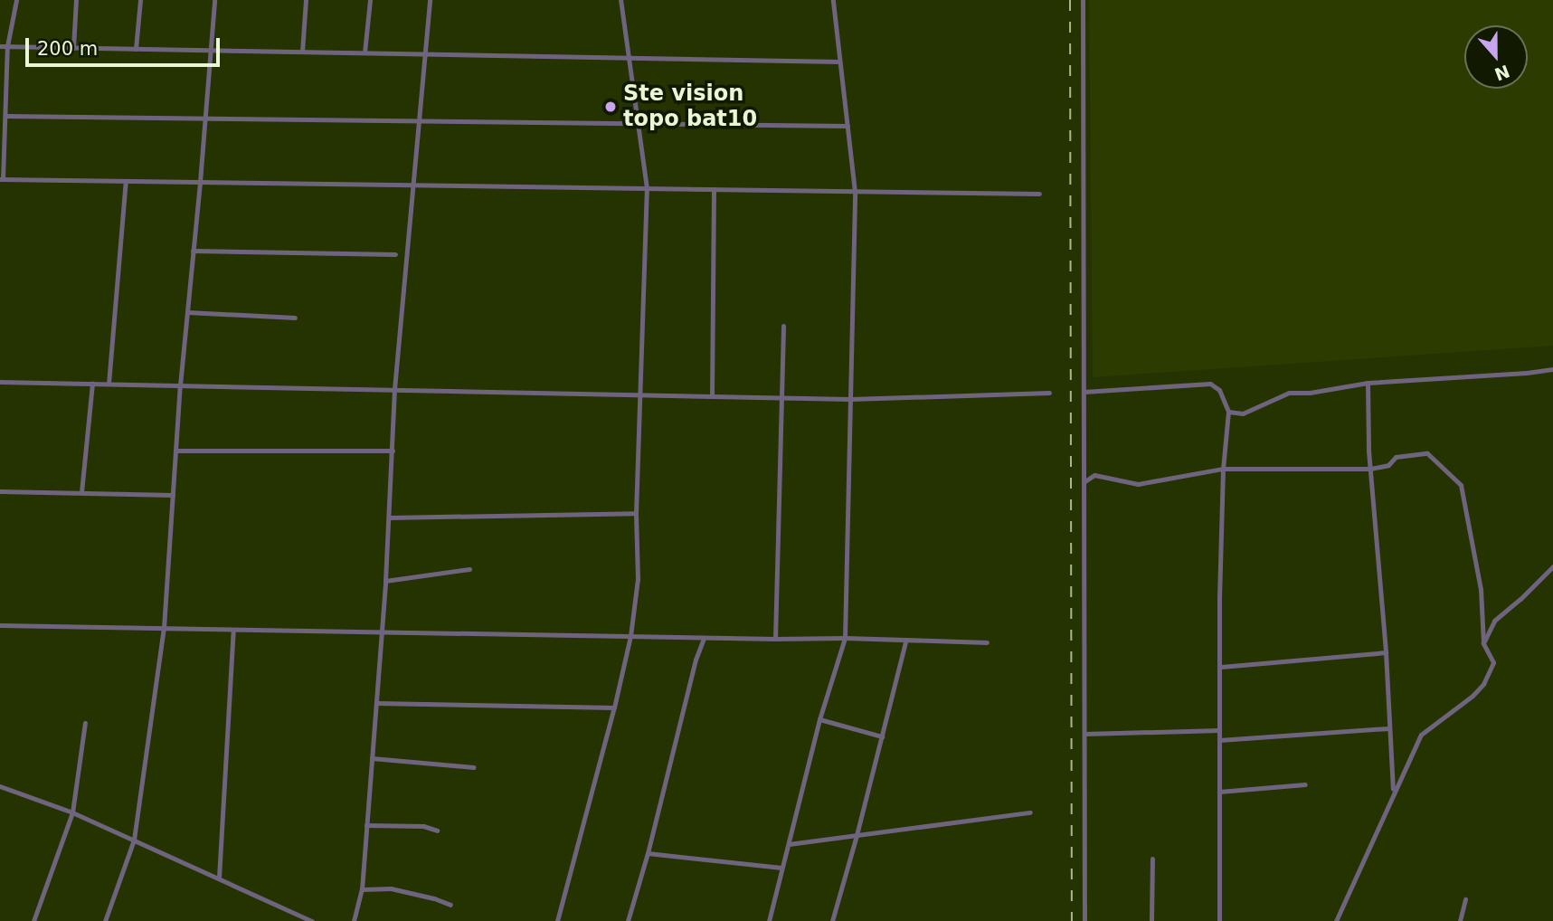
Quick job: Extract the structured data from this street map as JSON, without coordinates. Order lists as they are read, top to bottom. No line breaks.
{"places":["Ste vision topo bat10"],"scale_bar":"200 m","north":"bottom"}
